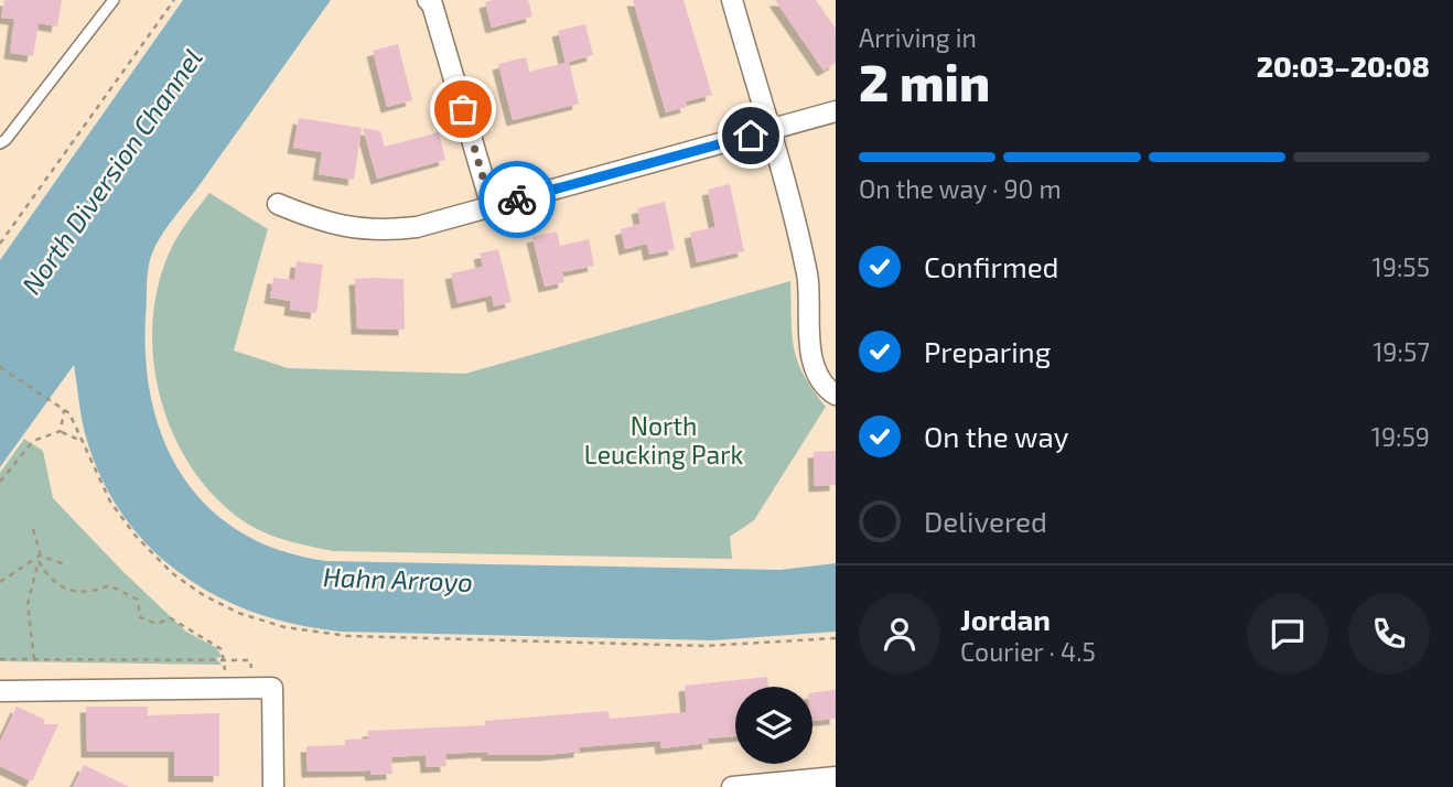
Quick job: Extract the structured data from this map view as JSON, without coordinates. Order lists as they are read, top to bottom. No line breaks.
{"water":["North Diversion Channel","Hahn Arroyo"],"parks":["North Leucking Park"],"page":{"heading":["2 min","Arriving in","20:03–20:08"],"panel":["Jordan","Courier · 4.5"],"bar":"On the way · 90 m","list":[["Confirmed","19:55"],["Preparing","19:57"],["On the way","19:59"],"Delivered"]}}
